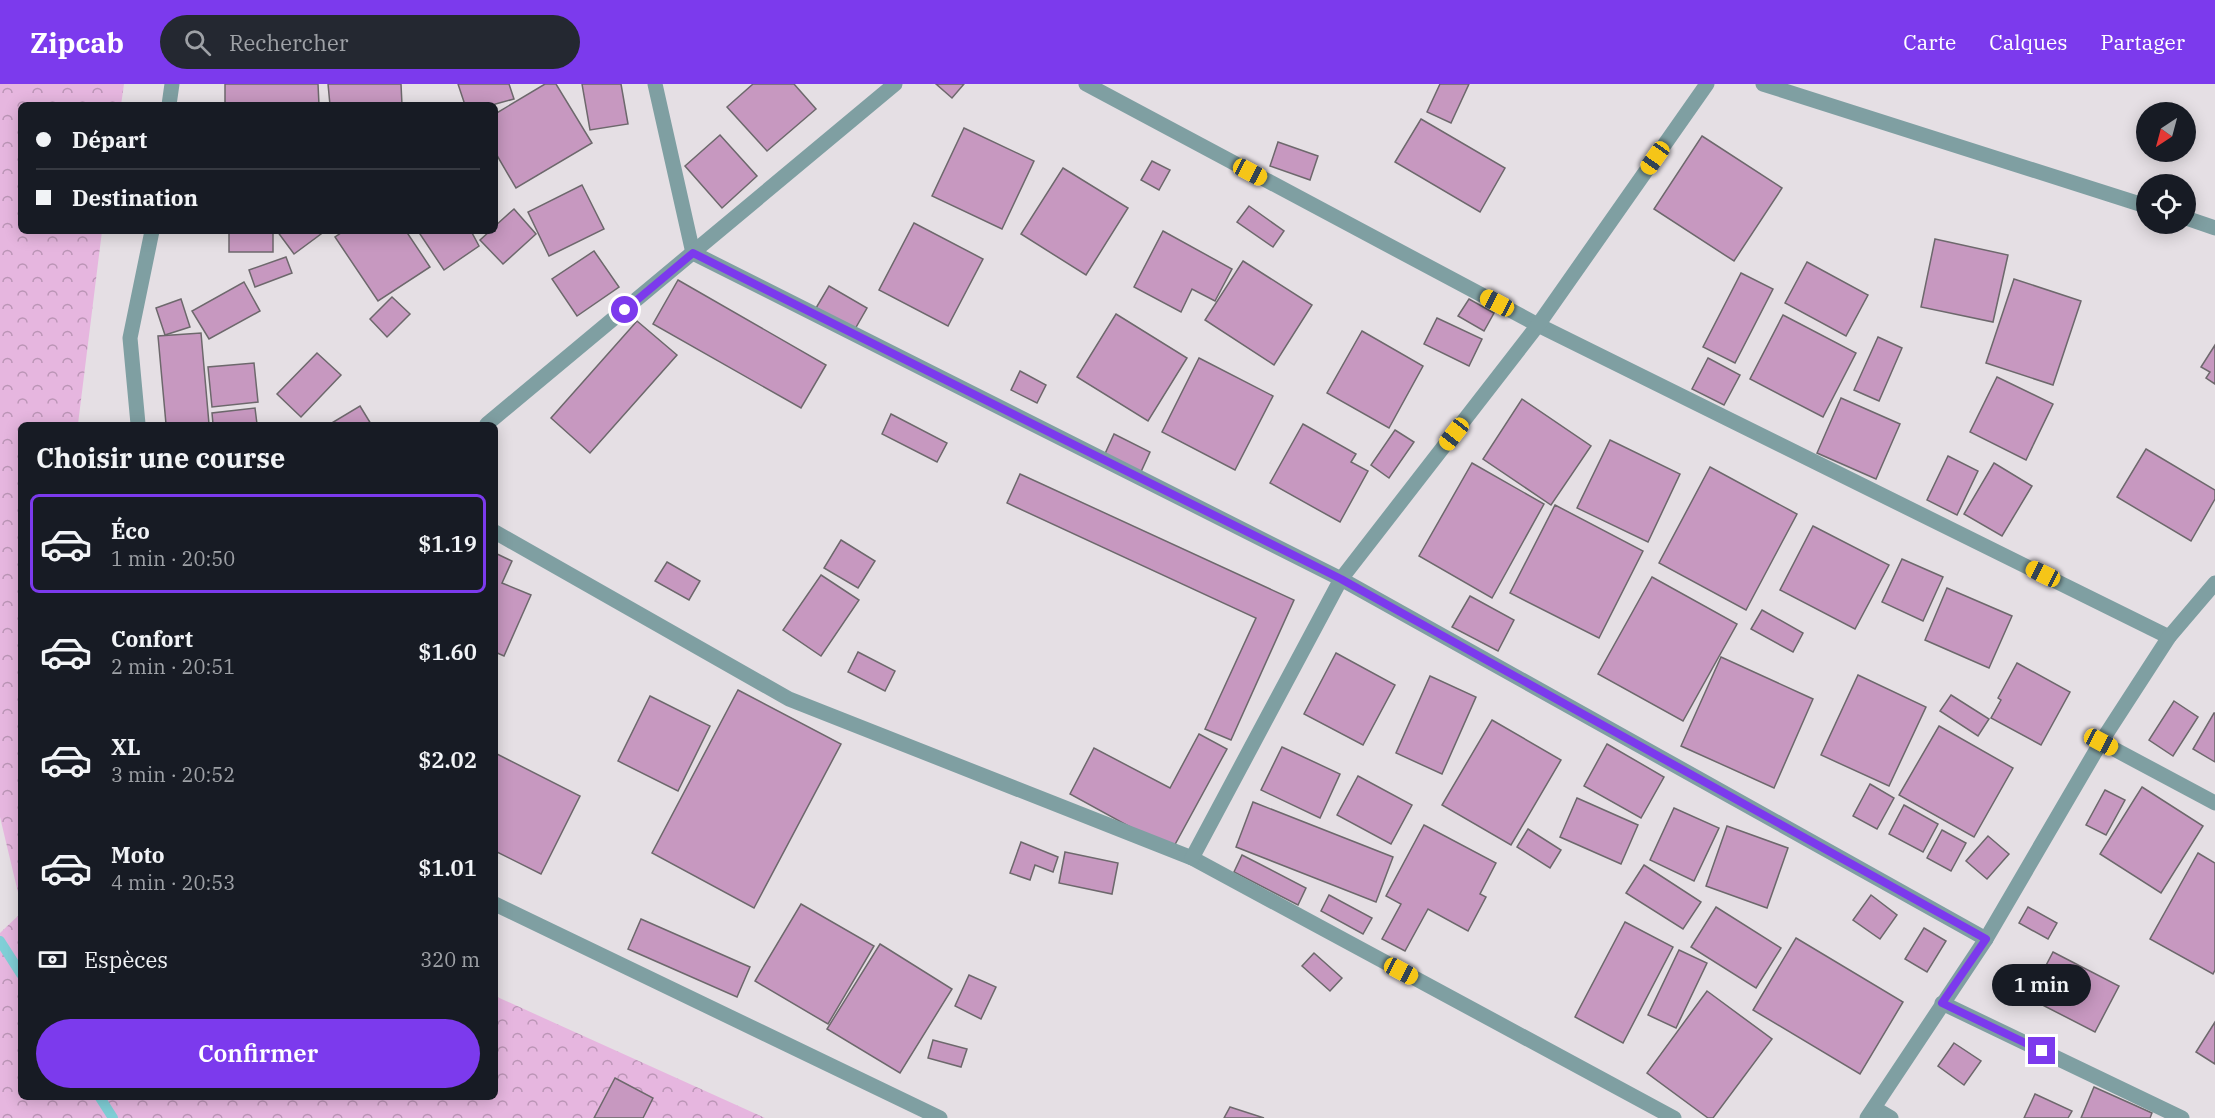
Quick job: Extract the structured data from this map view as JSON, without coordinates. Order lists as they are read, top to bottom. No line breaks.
{"north":"bottom left","page":{"header":"Zipcab","search":"Rechercher","nav":["Carte","Calques","Partager"],"banner":["Départ","Destination"],"heading":"Choisir une course","list":[{"name":"Éco","note":"1 min · 20:50","value":"$1.19"},{"name":"Confort","note":"2 min · 20:51","value":"$1.60"},{"name":"XL","note":"3 min · 20:52","value":"$2.02"},{"name":"Moto","note":"4 min · 20:53","value":"$1.01"}],"pay":["Espèces","320 m"],"bubble":"1 min","buttons":"Confirmer"}}
